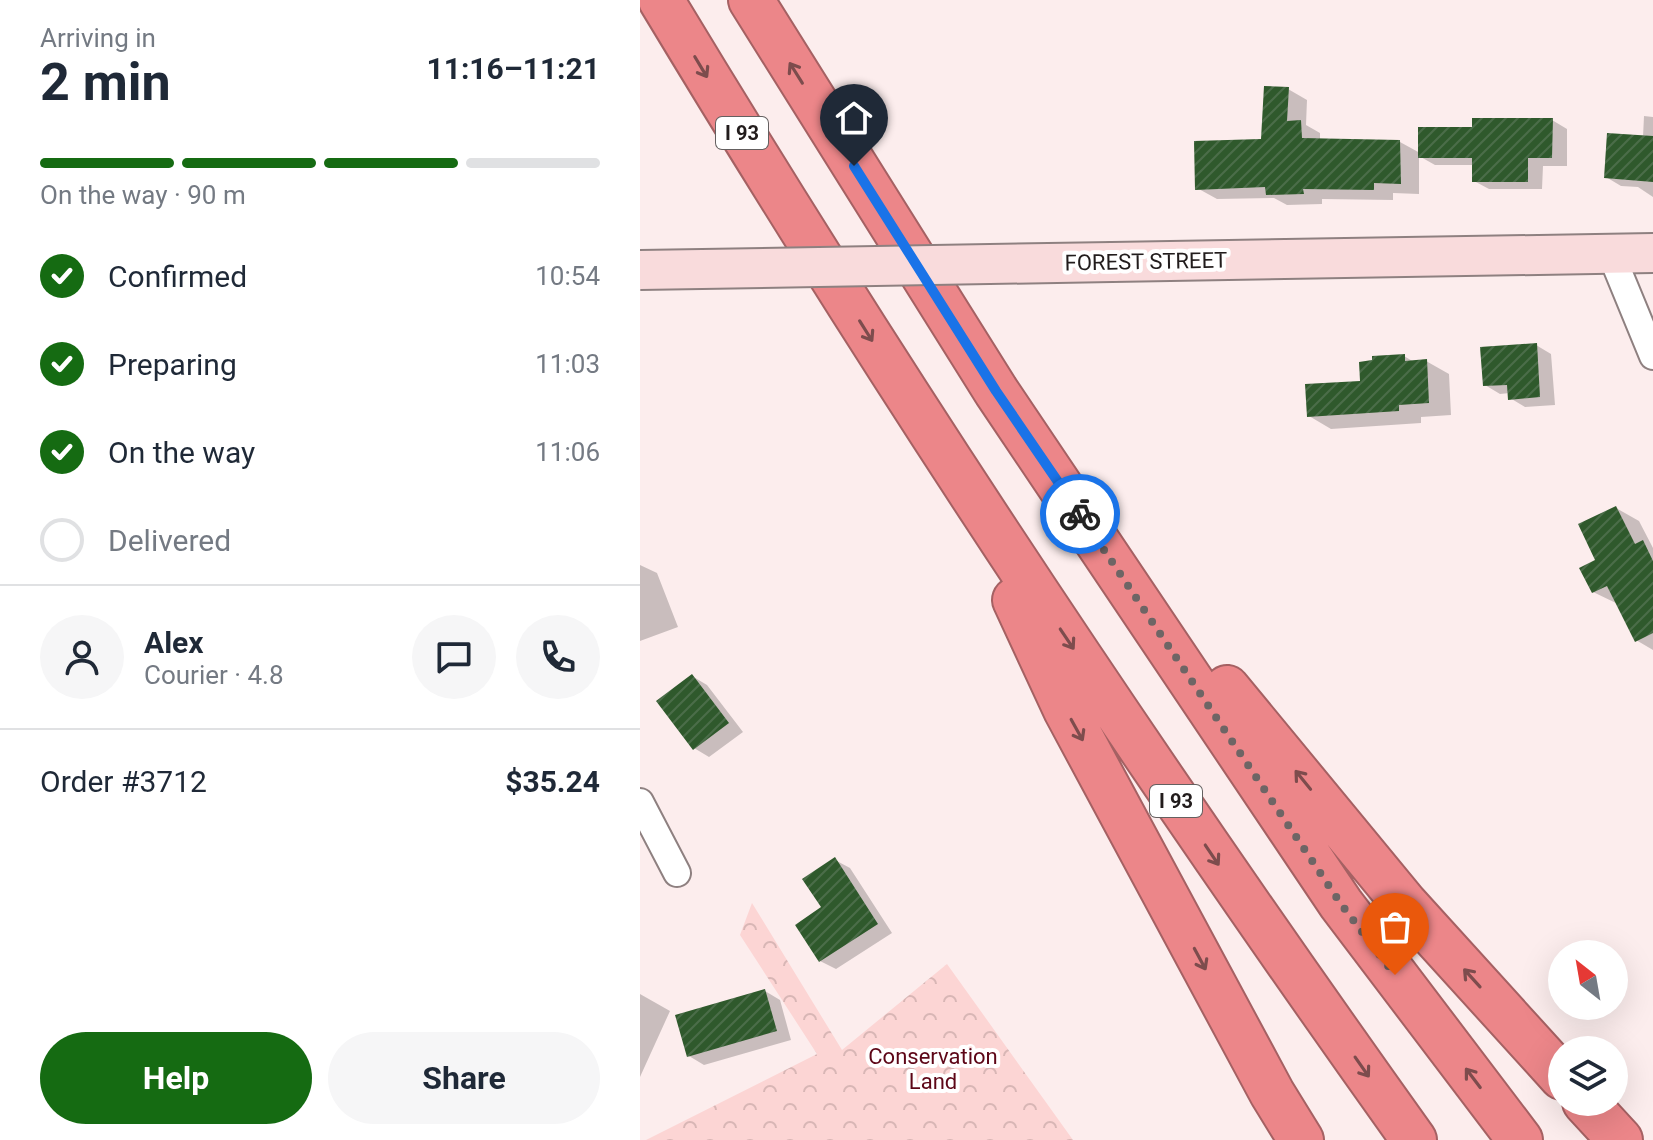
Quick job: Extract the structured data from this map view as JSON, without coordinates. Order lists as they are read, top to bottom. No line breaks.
{"streets":{"highway":["I 93"],"street":["FOREST STREET"]},"parks":["Conservation Land"],"north":"top left","page":{"heading":["2 min","Arriving in","11:16–11:21"],"panel":["Alex","Courier · 4.8","Order #3712","$35.24"],"bar":"On the way · 90 m","list":[["Confirmed","10:54"],["Preparing","11:03"],["On the way","11:06"],"Delivered"],"buttons":["Help","Share"]}}
